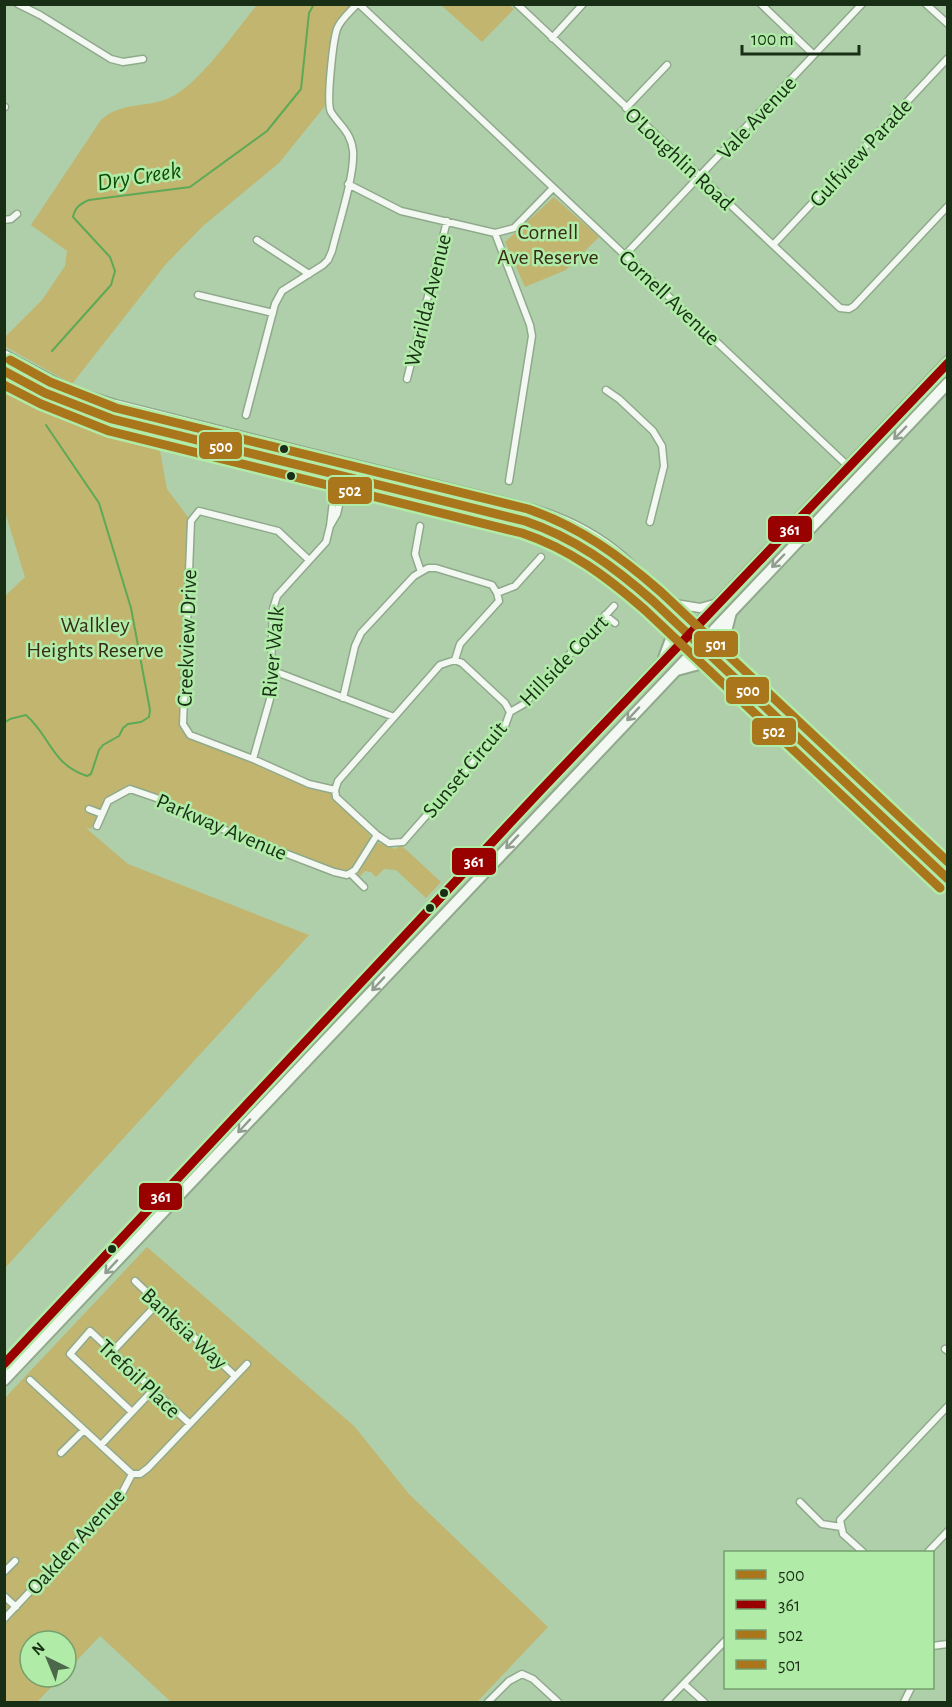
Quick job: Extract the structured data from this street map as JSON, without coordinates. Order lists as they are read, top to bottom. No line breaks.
{"streets":{"street":["Vale Avenue","Gulfview Parade","O'Loughlin Road","Cornell Avenue","Warilda Avenue","Creekview Drive","River Walk","Hillside Court","Sunset Circuit","Parkway Avenue","Banksia Way","Trefoil Place","Oakden Avenue"]},"crossings":[["Vale Avenue","O'Loughlin Road"],["Vale Avenue","Cornell Avenue"],["Gulfview Parade","O'Loughlin Road"],["Creekview Drive","River Walk"],["Hillside Court","Sunset Circuit"],["Banksia Way","Oakden Avenue"],["Trefoil Place","Oakden Avenue"]],"water":["Dry Creek"],"parks":["Cornell Ave Reserve","Walkley Heights Reserve"],"lines":["transit line 501","transit line 361","transit line 500","transit line 502"],"legend":["500","361","502","501"],"scale_bar":"100 m","north":"top left"}
